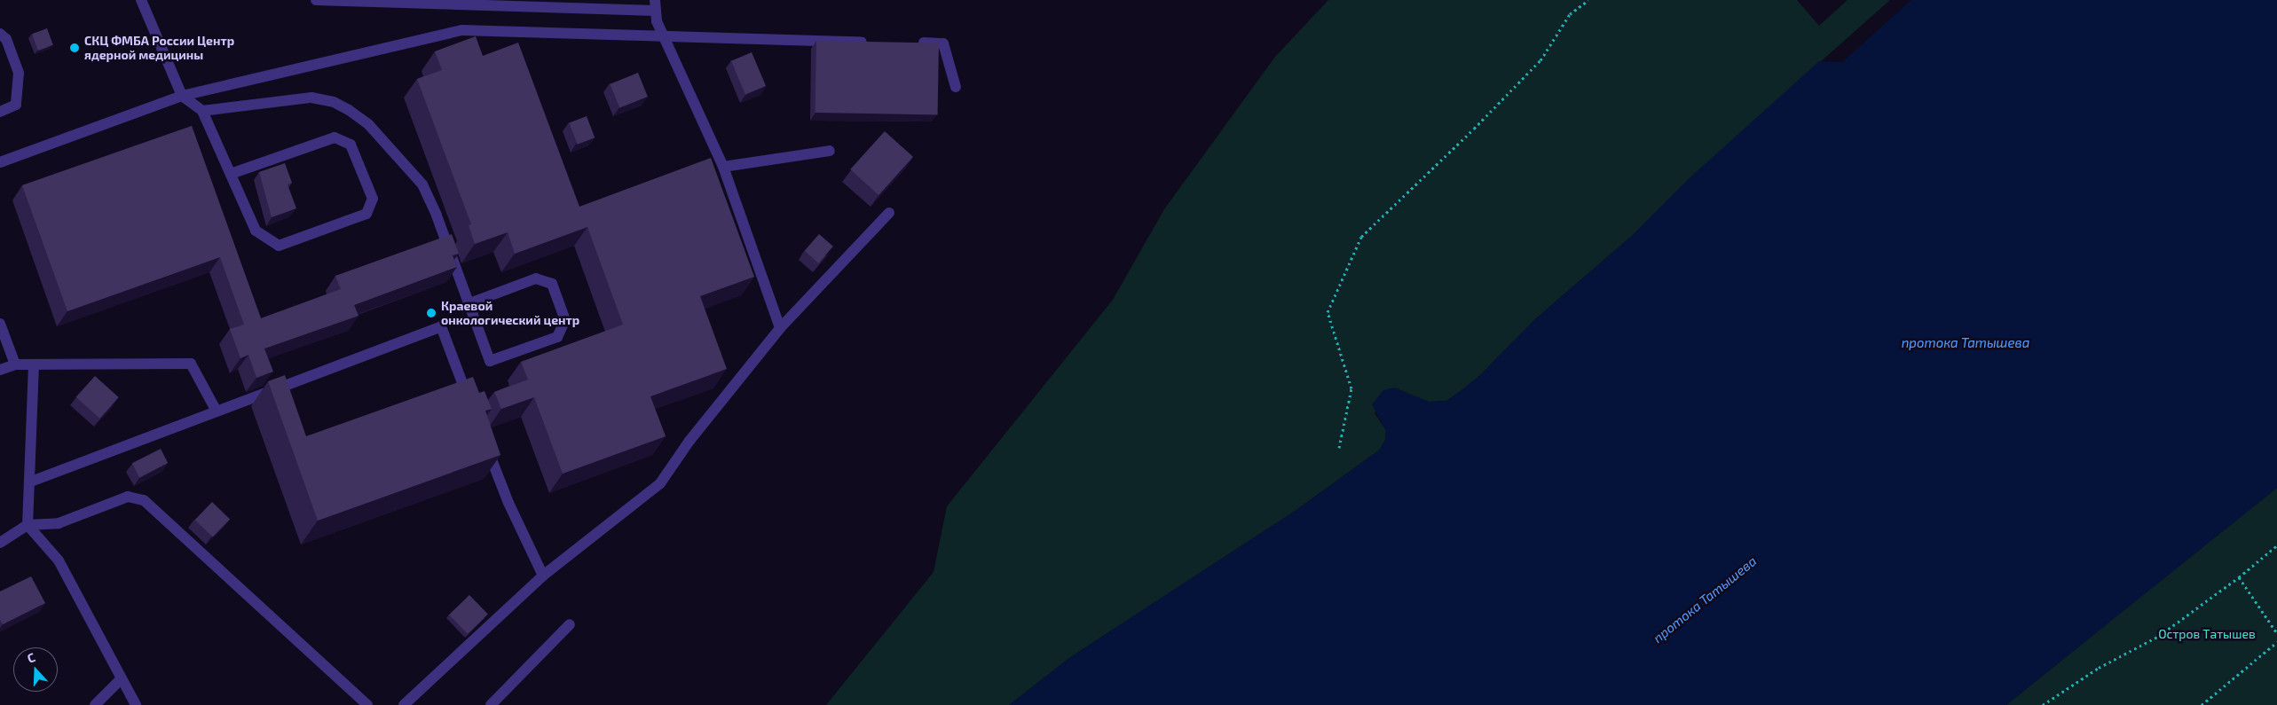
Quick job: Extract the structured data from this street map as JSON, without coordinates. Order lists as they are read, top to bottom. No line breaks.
{"water":["протока Татышева"],"parks":["Остров Татышев"],"places":["СКЦ ФМБА России Центр ядерной медицины","Краевой онкологический центр"],"north":"top"}
